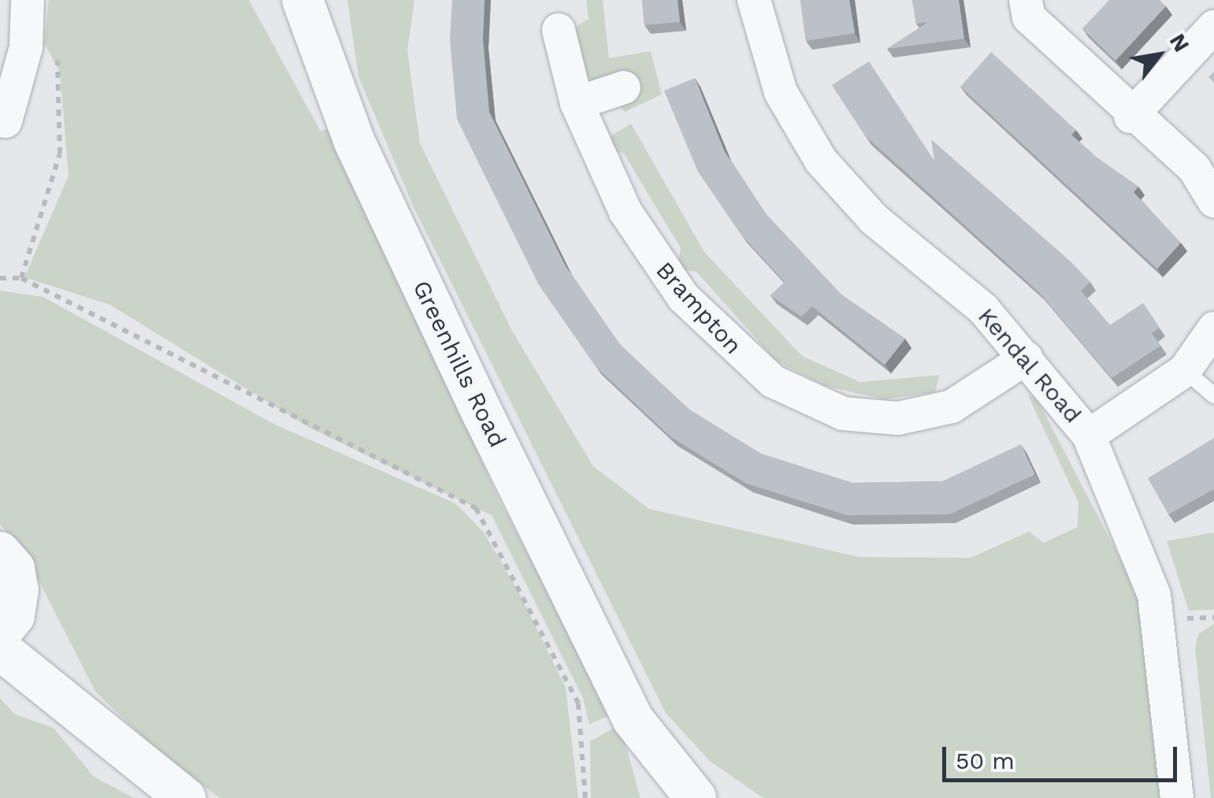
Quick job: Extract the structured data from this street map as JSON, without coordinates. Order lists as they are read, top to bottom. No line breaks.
{"streets":{"street":["Brampton","Greenhills Road","Kendal Road"]},"crossings":[["Brampton","Kendal Road"]],"scale_bar":"50 m","north":"top right"}
